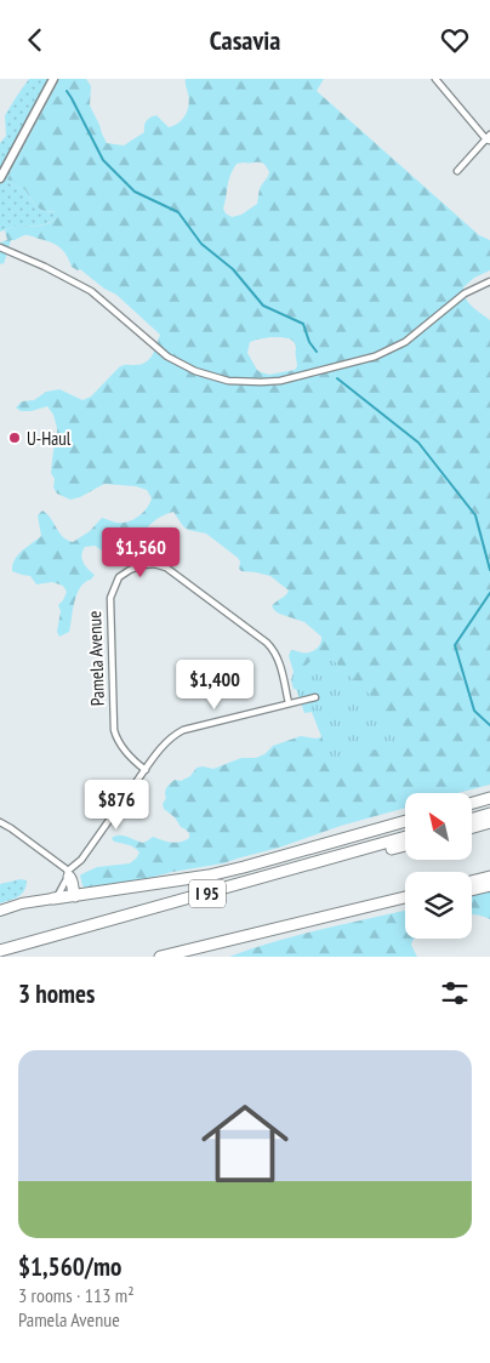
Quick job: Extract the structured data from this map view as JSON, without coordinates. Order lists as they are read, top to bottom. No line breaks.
{"streets":{"highway":["I 95"],"street":["Pamela Avenue"]},"places":["U-Haul"],"north":"top left","page":{"header":"Casavia","price":["$1,560","$1,400","$876"],"heading":"3 homes","list":[{"name":"$1,560/mo","note":"3 rooms · 113 m² · Pamela Avenue"}]}}
